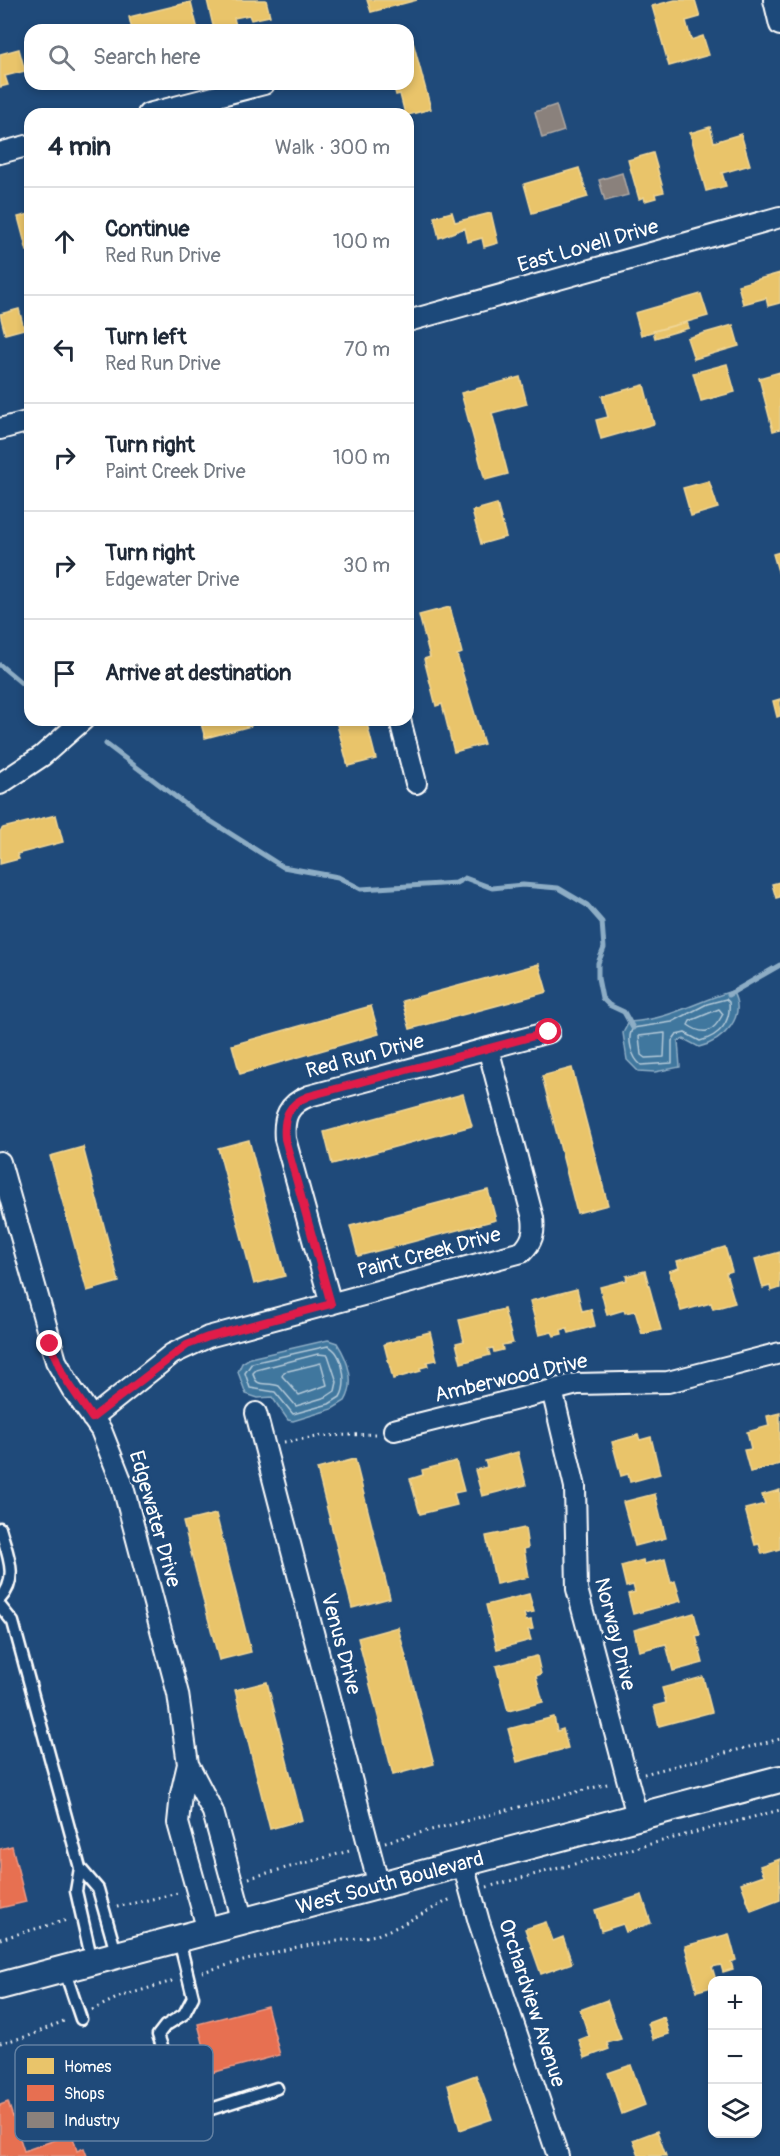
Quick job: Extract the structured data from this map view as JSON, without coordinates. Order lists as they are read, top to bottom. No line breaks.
{"streets":{"street":["East Lovell Drive","Red Run Drive","Paint Creek Drive","Amberwood Drive","Edgewater Drive","Norway Drive","Venus Drive","West South Boulevard","Orchardview Avenue"]},"crossings":[["Red Run Drive","Paint Creek Drive"],["Paint Creek Drive","Edgewater Drive"],["Amberwood Drive","Norway Drive"],["Edgewater Drive","West South Boulevard"],["Norway Drive","West South Boulevard"],["Venus Drive","West South Boulevard"],["West South Boulevard","Orchardview Avenue"]],"legend":["Homes","Shops","Industry"],"page":{"search":"Search here","heading":["4 min","Walk · 300 m"],"list":[["Continue","Red Run Drive","100 m"],["Turn left","Red Run Drive","70 m"],["Turn right","Paint Creek Drive","100 m"],["Turn right","Edgewater Drive","30 m"],"Arrive at destination"],"map_buttons":["+","−"]}}
